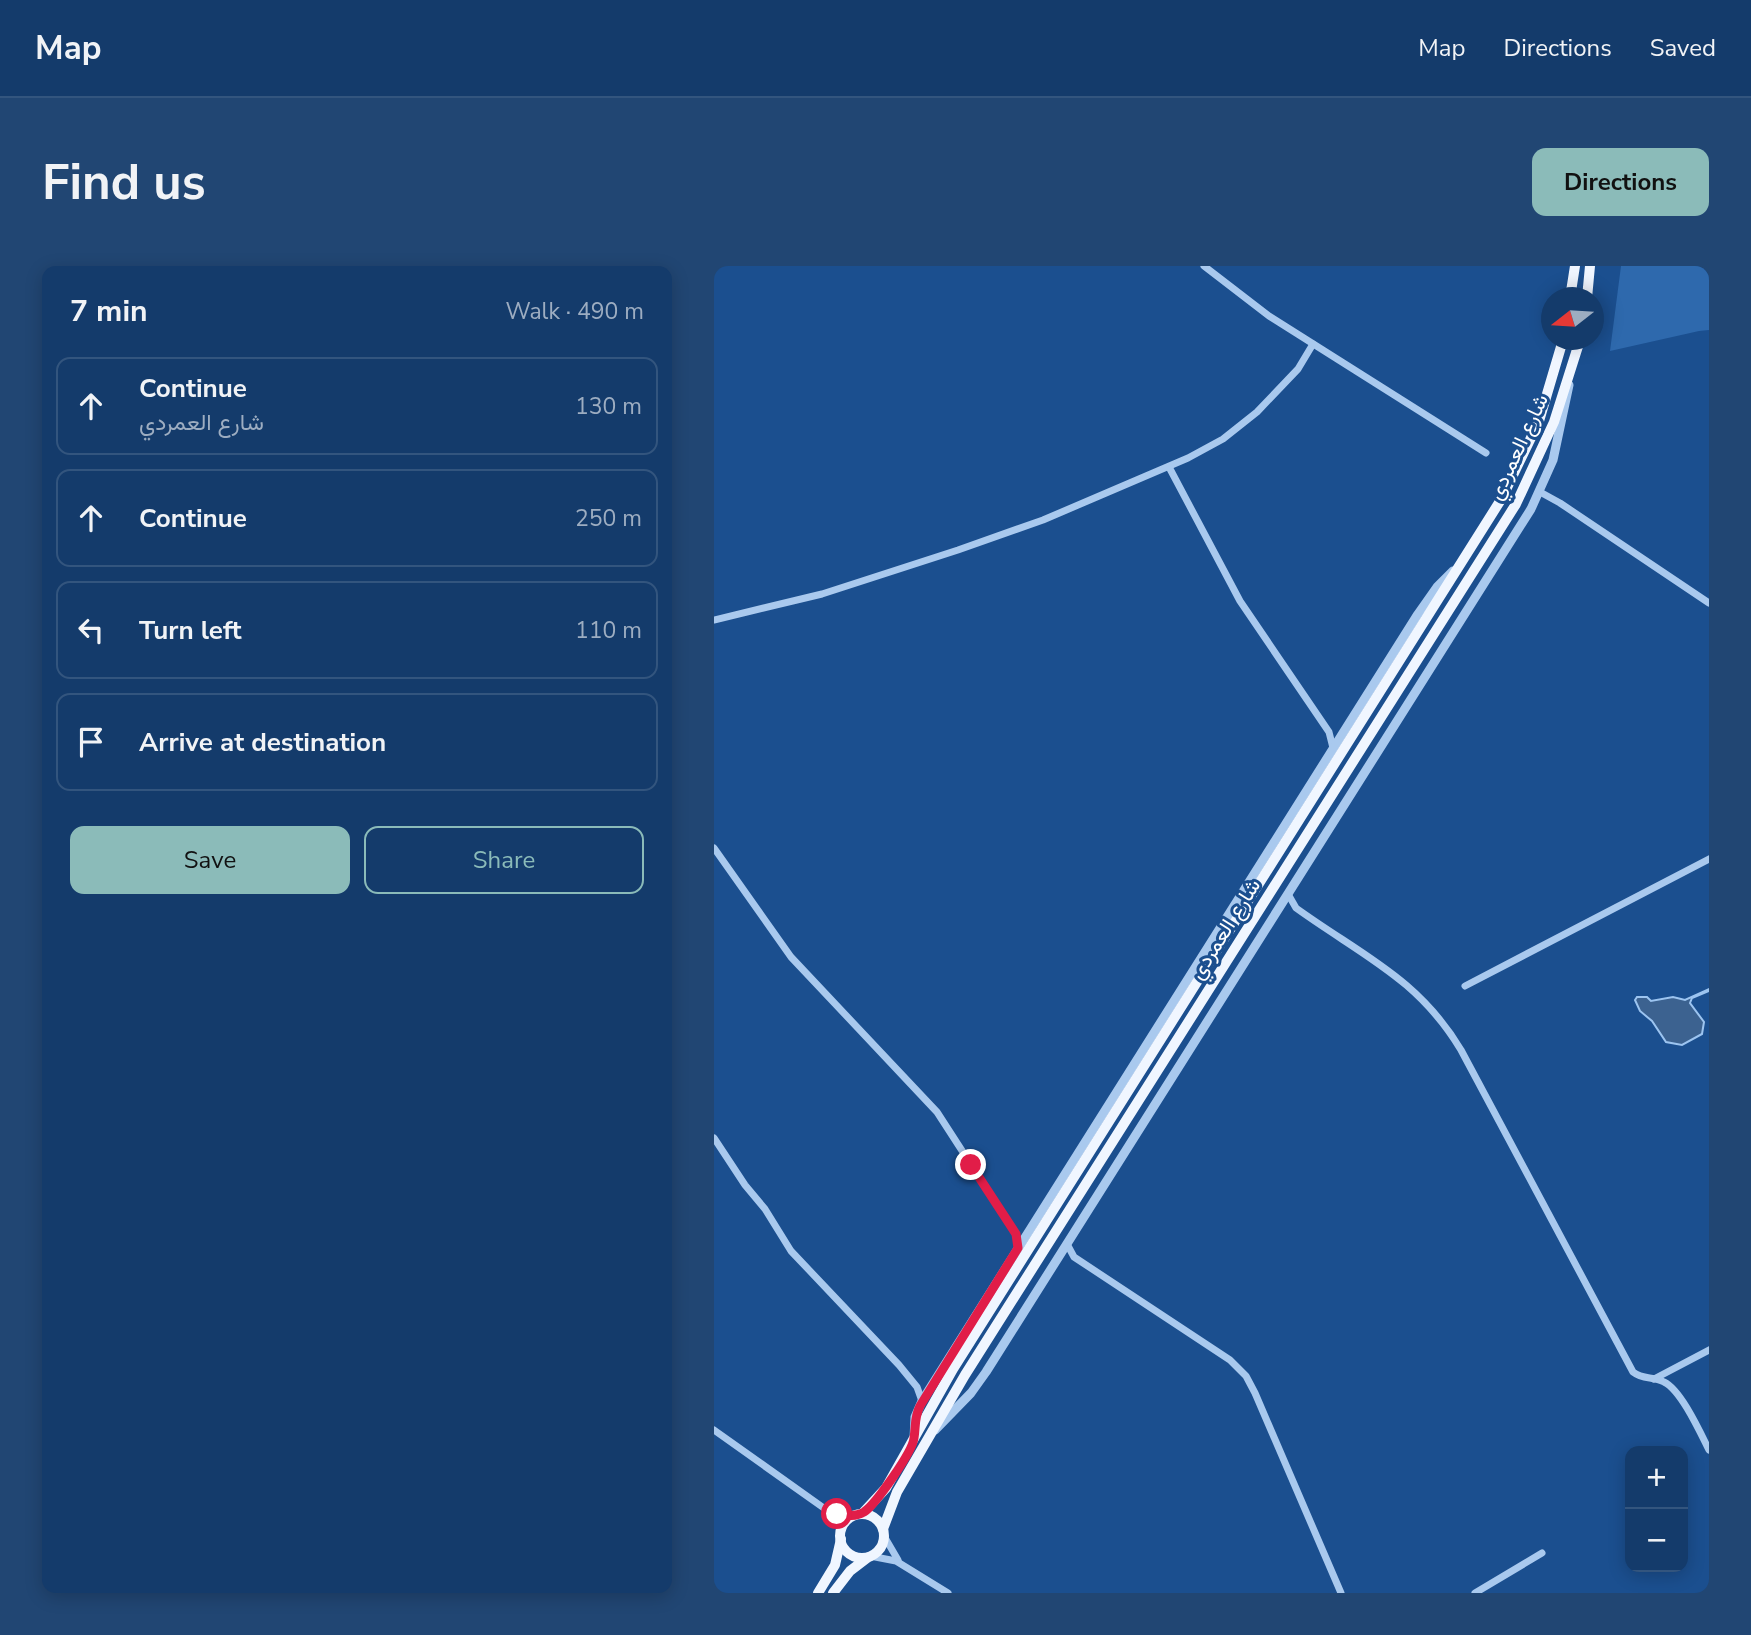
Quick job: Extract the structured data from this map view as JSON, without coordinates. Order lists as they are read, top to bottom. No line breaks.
{"streets":{"main road":["شارع العمردي"]},"north":"left","page":{"header":"Map","nav":["Map","Directions","Saved"],"buttons":["Directions",["Save","Share"]],"title":"Find us","heading":["7 min","Walk · 490 m"],"list":[["Continue","شارع العمردي","130 m"],["Continue","250 m"],["Turn left","110 m"],"Arrive at destination"],"map_buttons":["+","−"]}}
